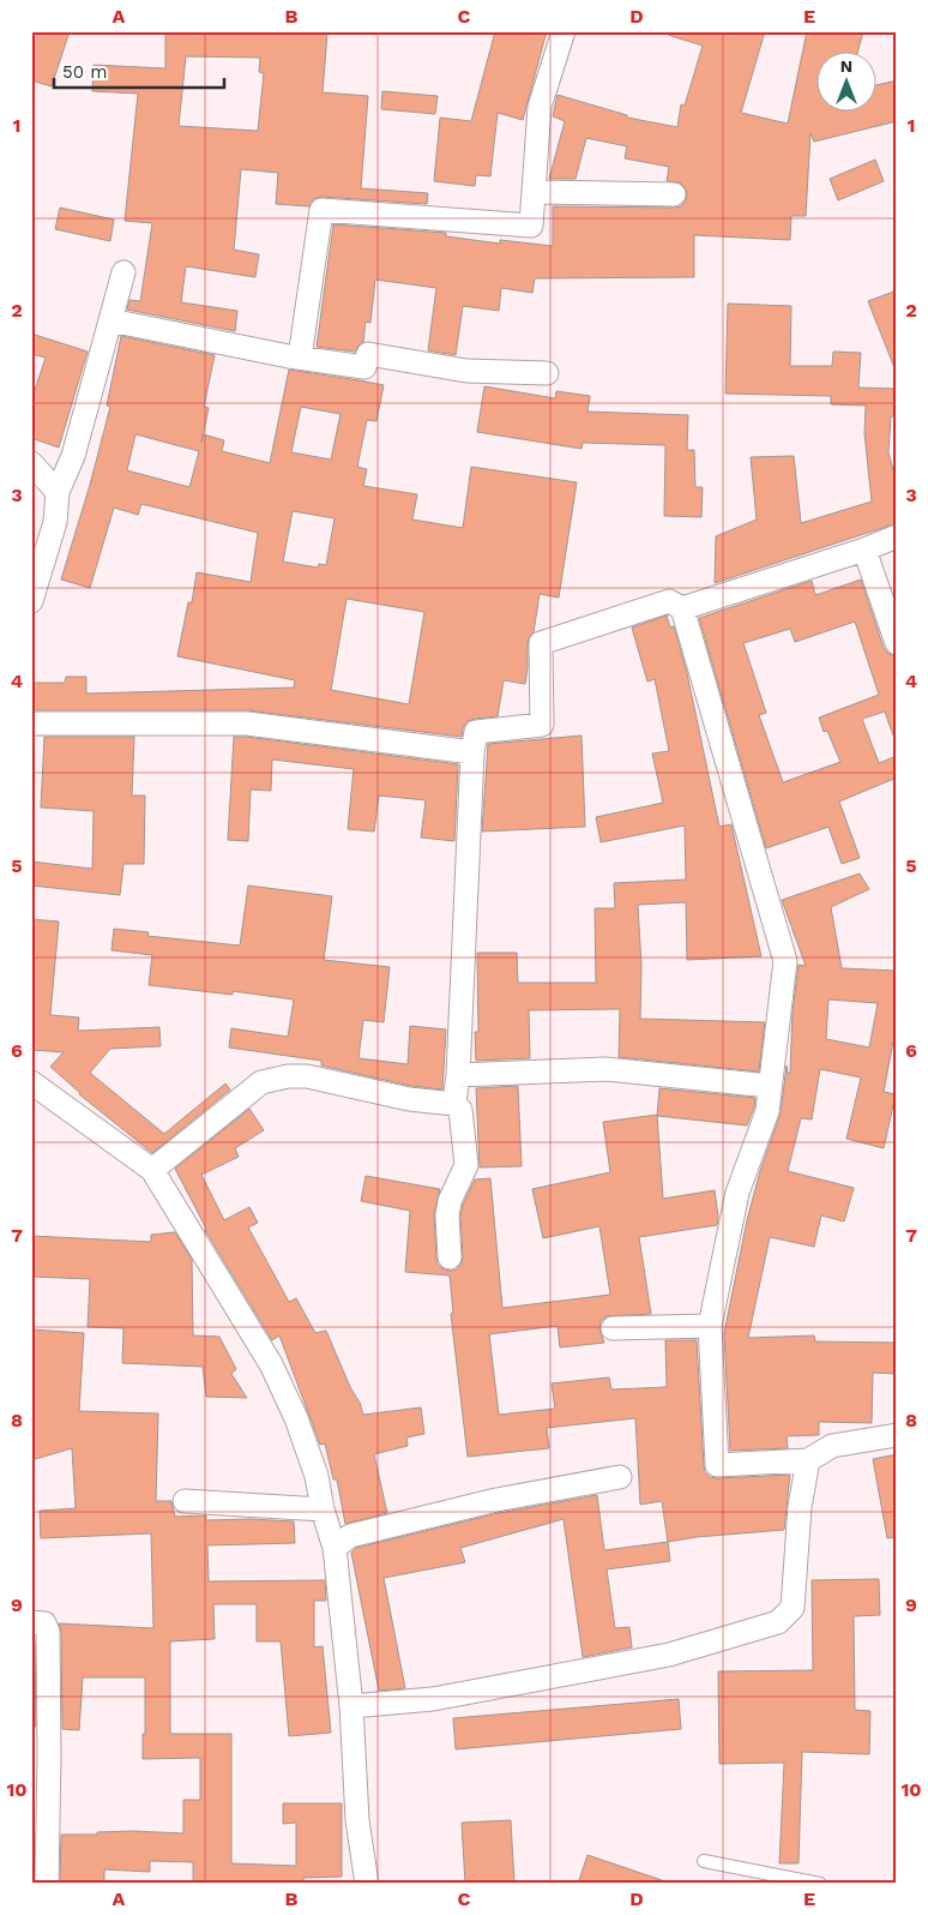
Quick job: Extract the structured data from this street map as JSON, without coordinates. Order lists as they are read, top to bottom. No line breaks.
{"scale_bar":"50 m","north":"top","grid":{"columns":["A","B","C","D","E"],"rows":["1","2","3","4","5","6","7","8","9","10"]}}
